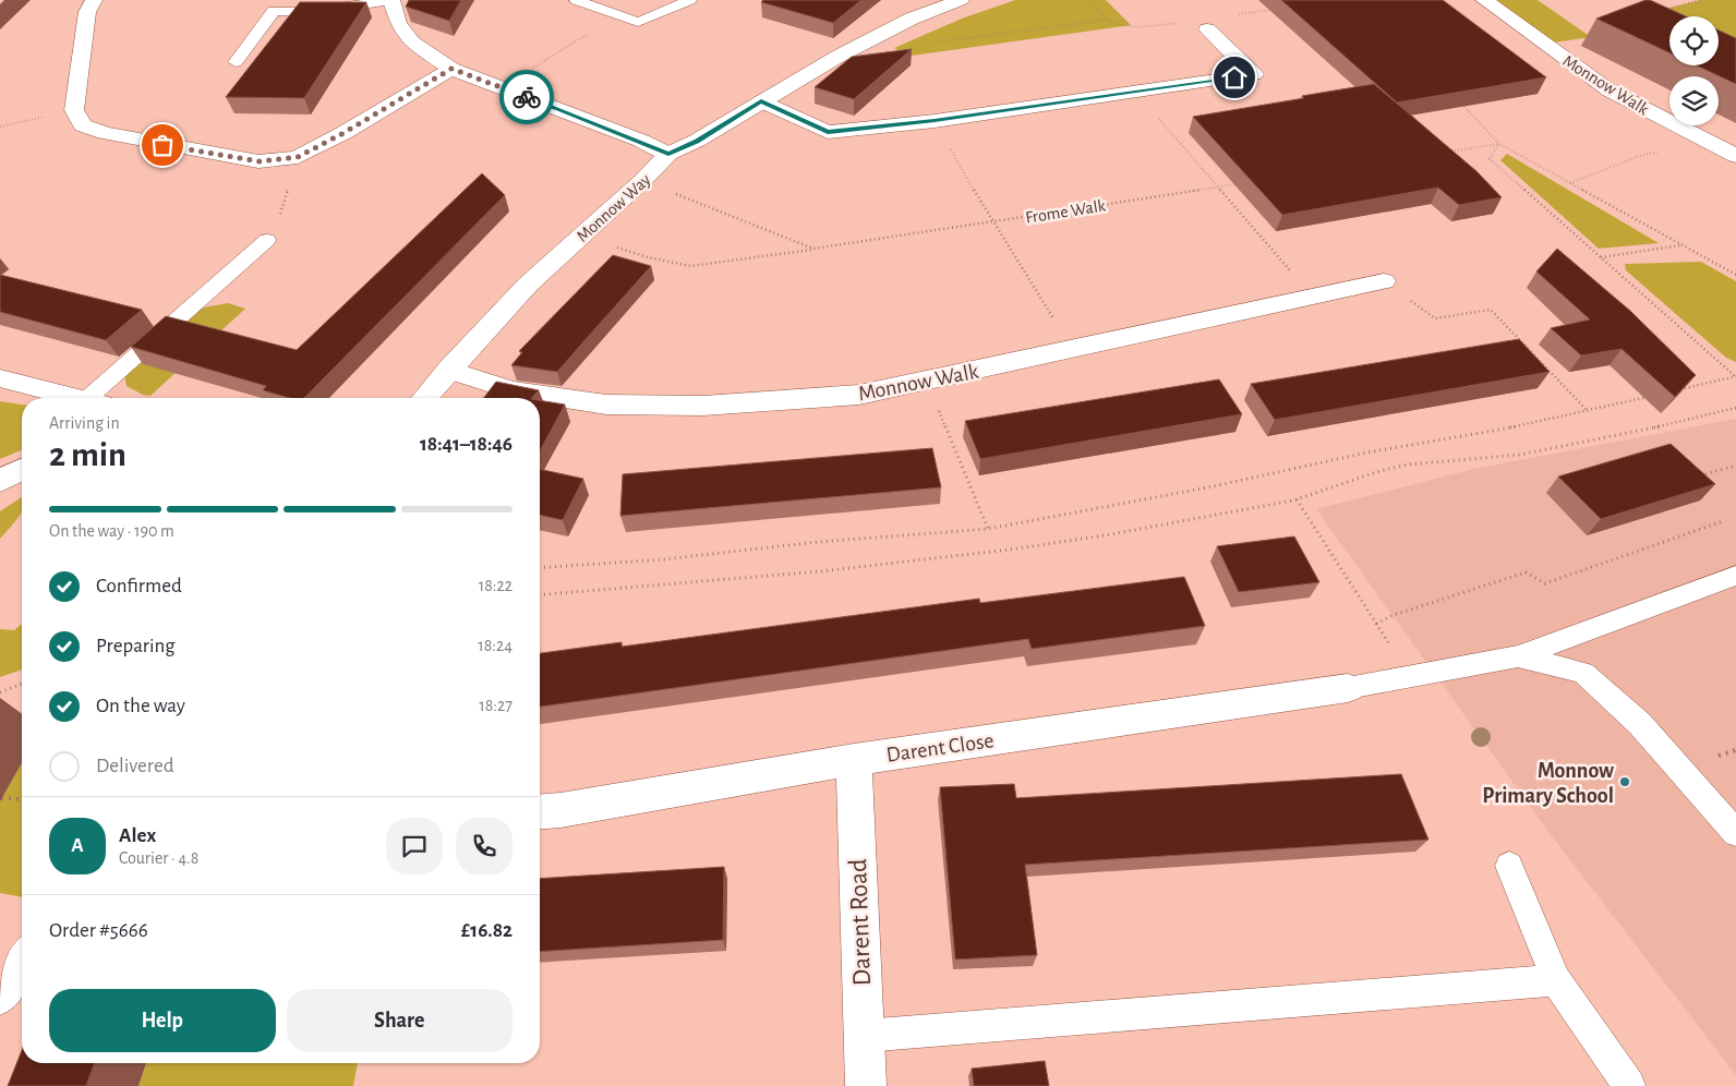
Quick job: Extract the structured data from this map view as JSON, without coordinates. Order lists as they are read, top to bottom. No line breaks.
{"streets":{"street":["Monnow Walk","Monnow Way","Darent Close","Darent Road"],"path":["Frome Walk"]},"crossings":[["Monnow Walk","Monnow Way"],["Monnow Way","Frome Walk"],["Darent Close","Darent Road"]],"places":["Monnow Primary School"],"page":{"heading":["2 min","Arriving in","18:41–18:46"],"panel":["Alex","Courier · 4.8","Order #5666","£16.82"],"bar":"On the way · 190 m","list":[["Confirmed","18:22"],["Preparing","18:24"],["On the way","18:27"],"Delivered"],"round":"A","buttons":["Help","Share"]}}
